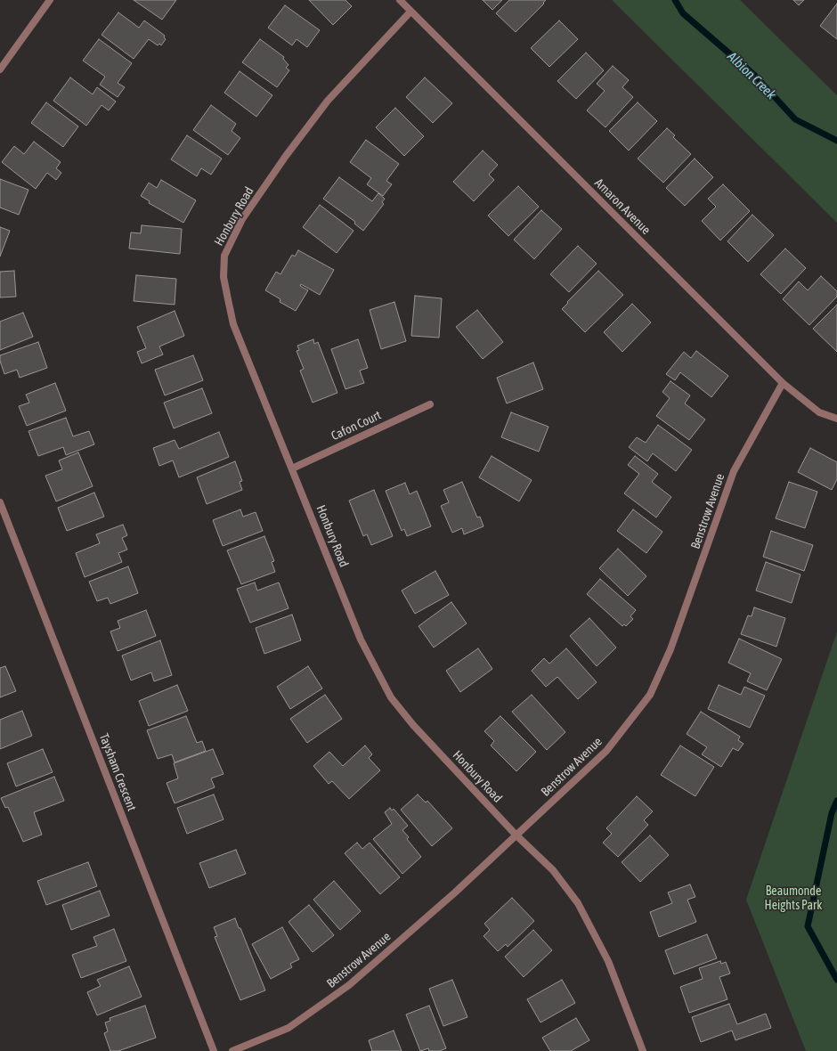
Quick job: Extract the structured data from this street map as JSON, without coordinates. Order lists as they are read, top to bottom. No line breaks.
{"streets":{"street":["Amaron Avenue","Honbury Road","Cafon Court","Benstrow Avenue","Taysham Crescent"]},"crossings":[["Amaron Avenue","Honbury Road"],["Amaron Avenue","Benstrow Avenue"],["Honbury Road","Cafon Court"],["Honbury Road","Benstrow Avenue"]],"water":["Albion Creek"],"parks":["Beaumonde Heights Park"]}
